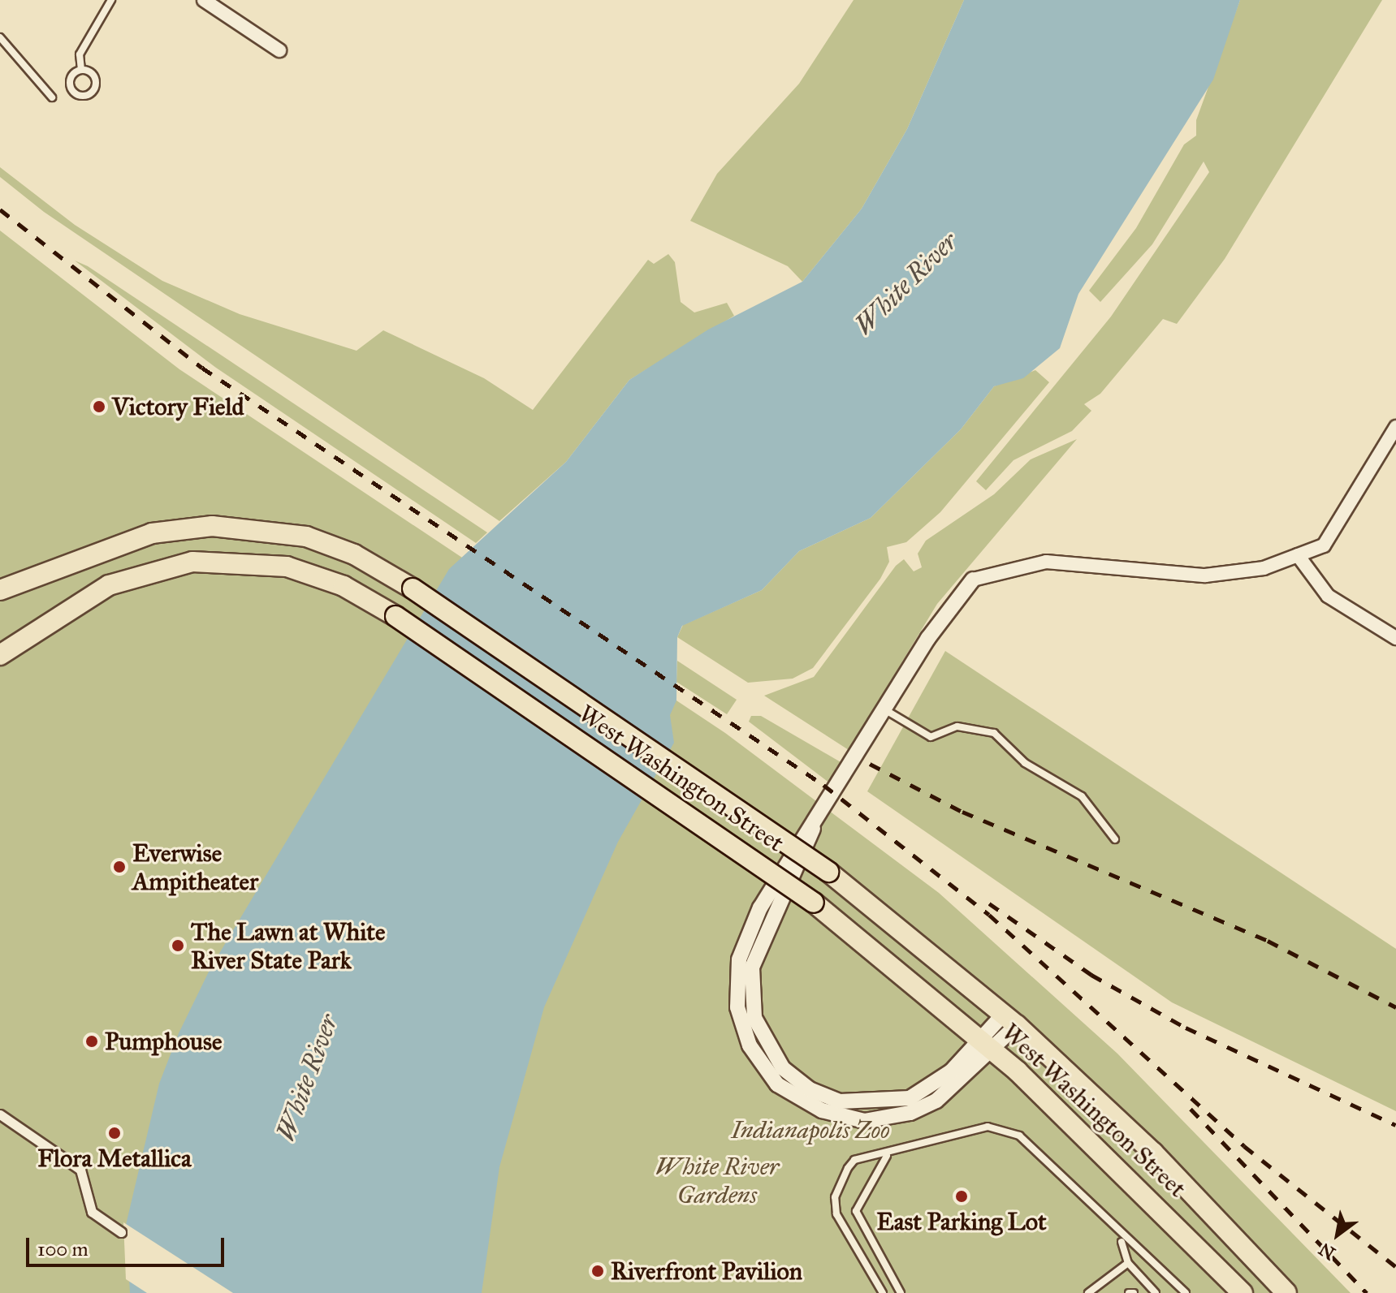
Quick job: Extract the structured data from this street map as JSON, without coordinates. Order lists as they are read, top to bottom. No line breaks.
{"streets":{"main road":["West Washington Street"]},"water":["White River"],"parks":["Indianapolis Zoo","White River Gardens"],"places":["Victory Field","Everwise Ampitheater","The Lawn at White River State Park","Pumphouse","Flora Metallica","East Parking Lot","Riverfront Pavilion"],"scale_bar":"100 m","north":"bottom left"}
